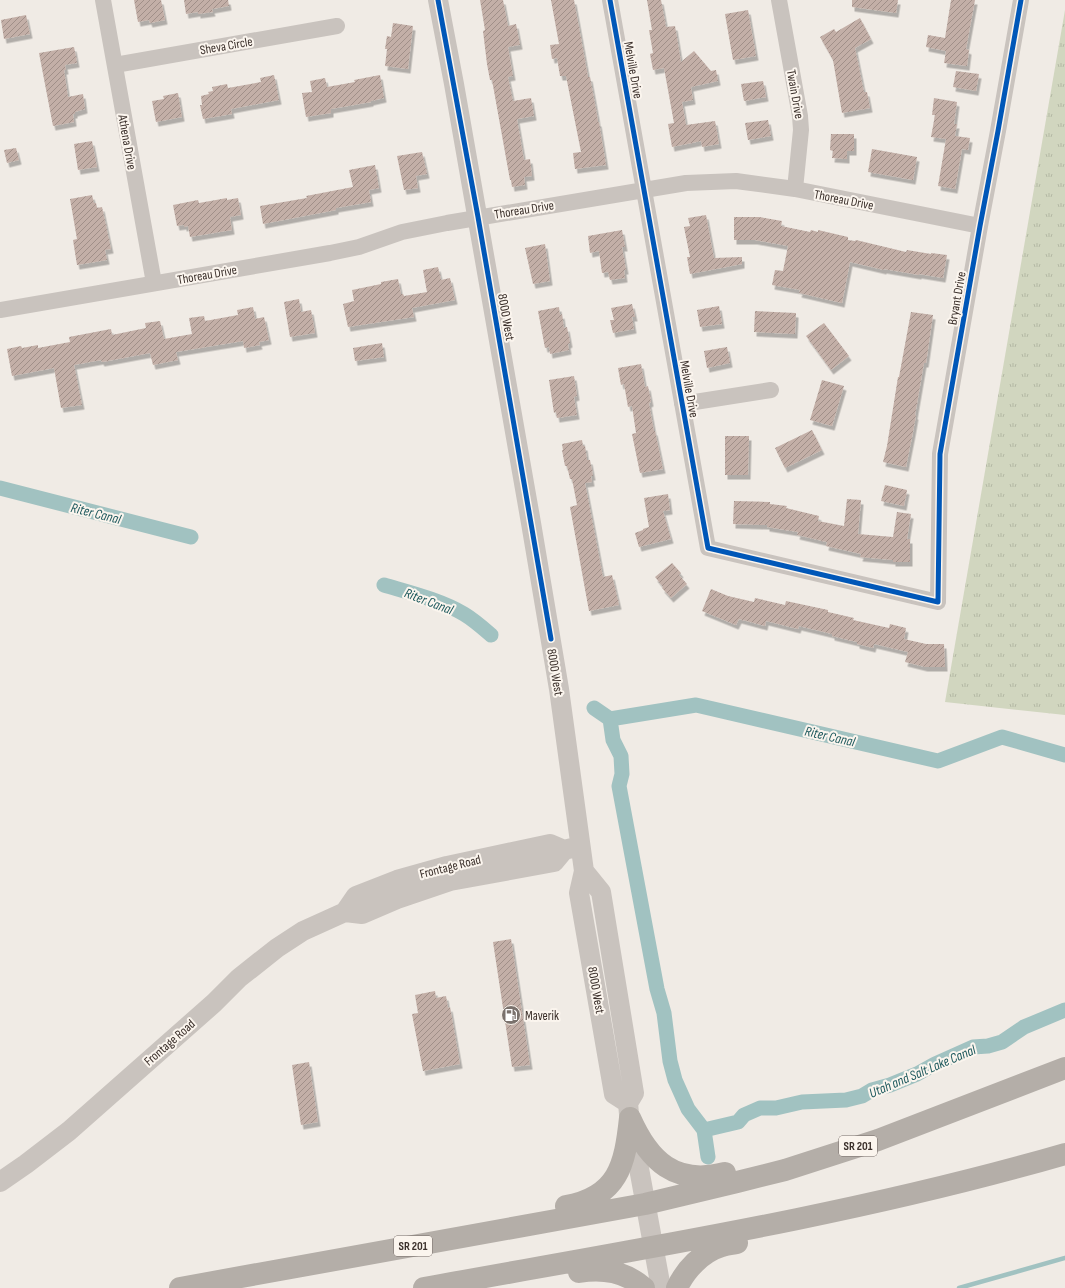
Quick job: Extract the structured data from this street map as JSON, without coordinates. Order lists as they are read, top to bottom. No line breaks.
{"streets":{"highway":["SR 201"],"street":["Sheva Circle","Melville Drive","Twain Drive","Athena Drive","Thoreau Drive","Bryant Drive","8000 West","Frontage Road"]},"crossings":[["Sheva Circle","Athena Drive"],["Melville Drive","Thoreau Drive"],["Melville Drive","Bryant Drive"],["Twain Drive","Thoreau Drive"],["Athena Drive","Thoreau Drive"],["Thoreau Drive","Bryant Drive"],["Thoreau Drive","8000 West"],["8000 West","Frontage Road"]],"water":["Riter Canal","Utah and Salt Lake Canal"],"places":{"fuel station":["Maverik"]}}
